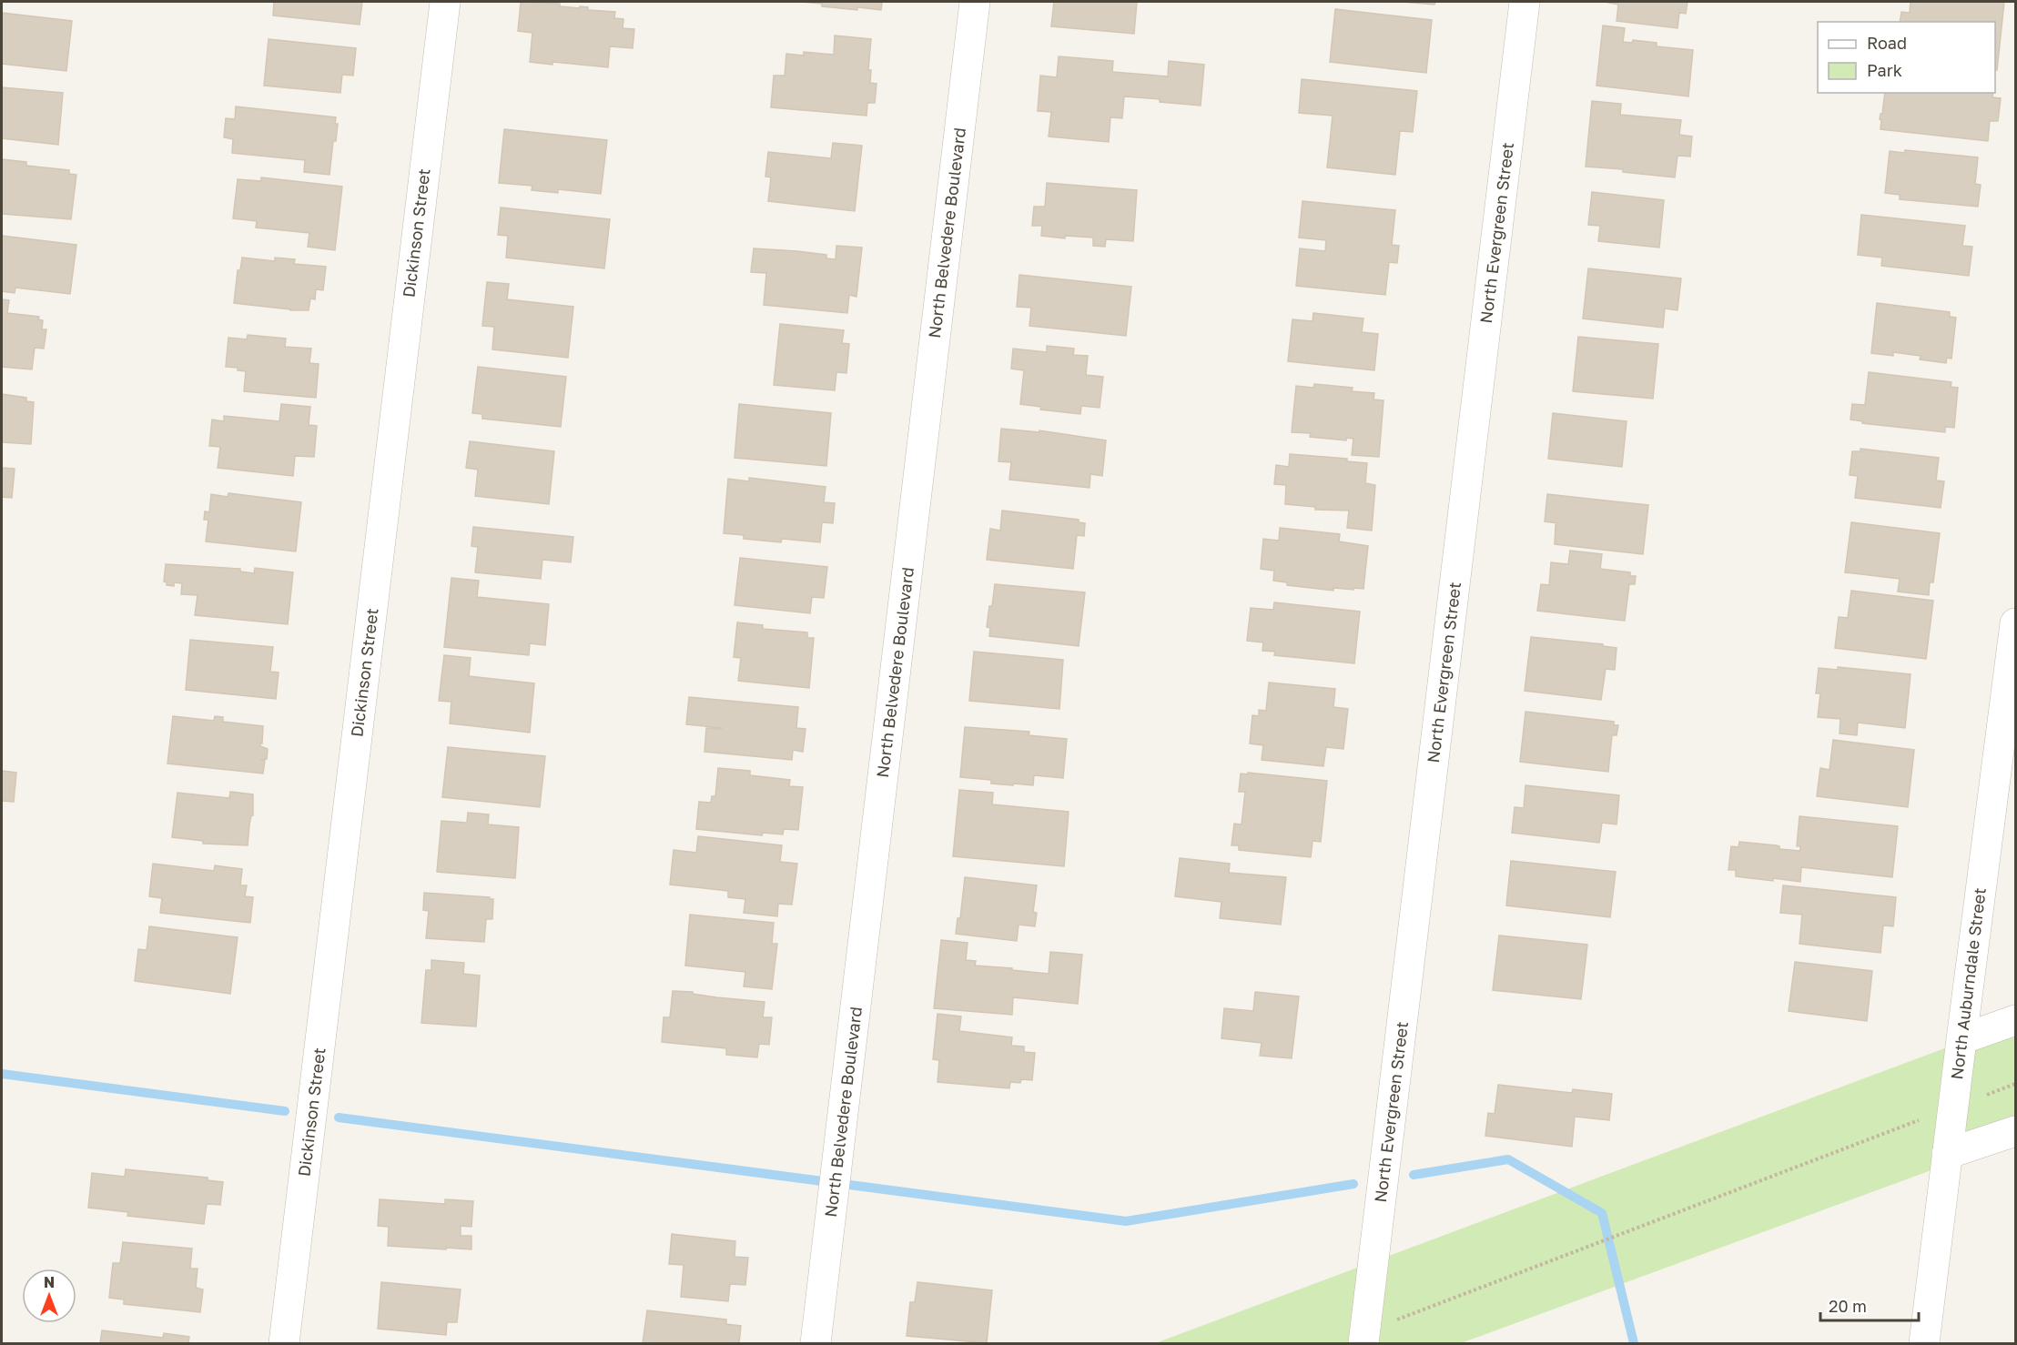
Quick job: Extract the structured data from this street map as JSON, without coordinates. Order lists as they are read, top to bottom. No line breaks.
{"streets":{"street":["Dickinson Street","North Belvedere Boulevard","North Evergreen Street","North Auburndale Street"]},"legend":["Road","Park"],"scale_bar":"20 m","north":"top"}
